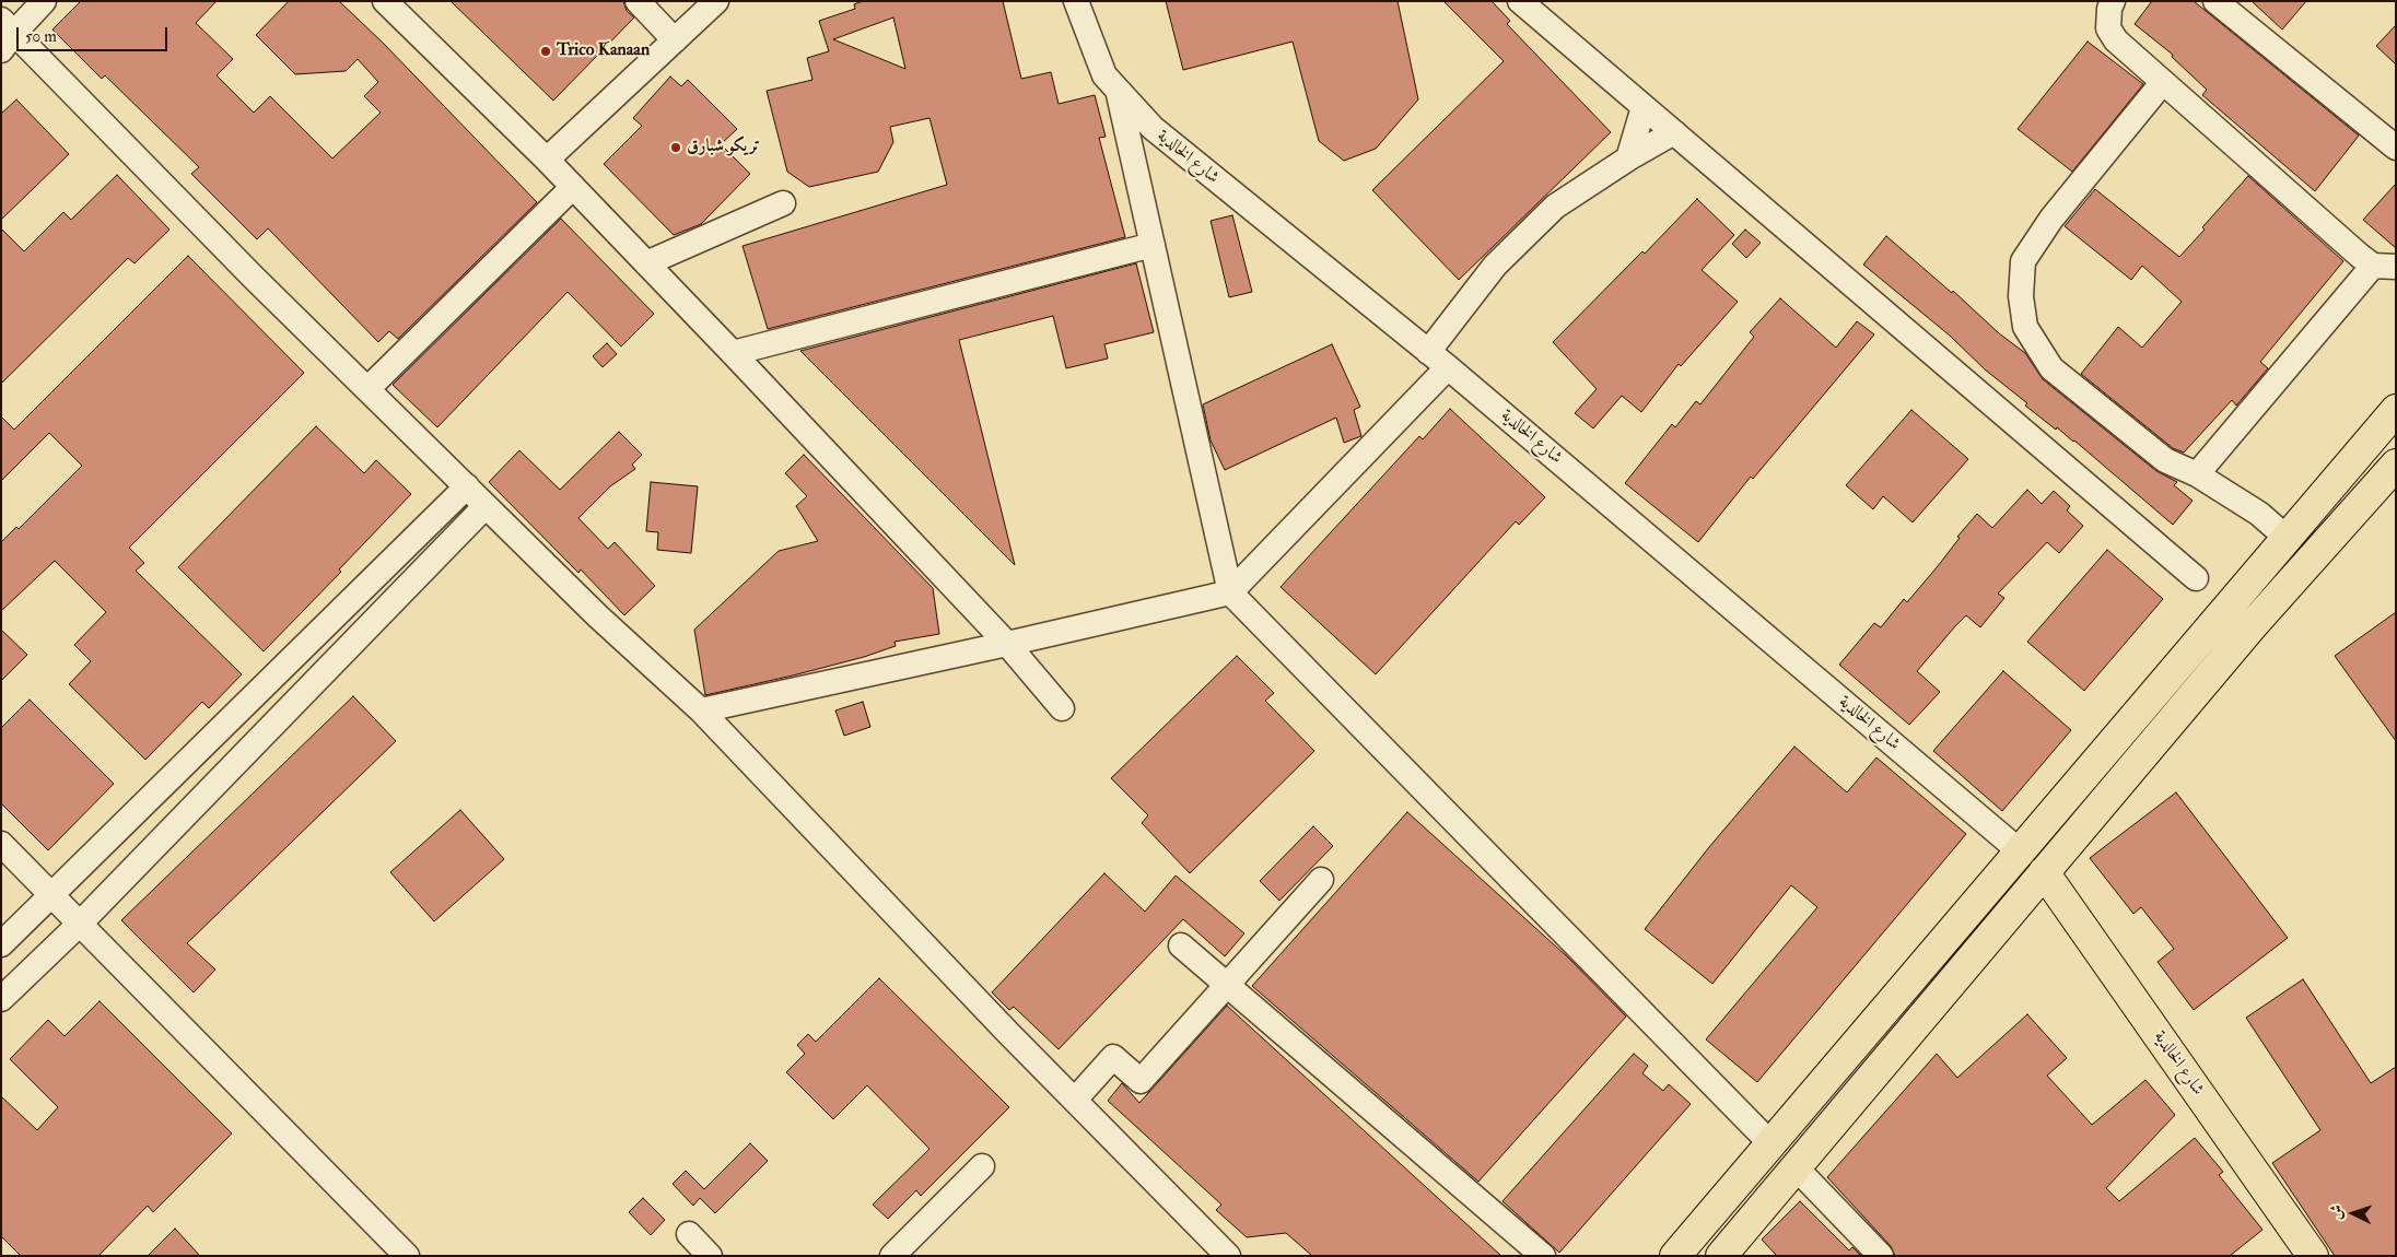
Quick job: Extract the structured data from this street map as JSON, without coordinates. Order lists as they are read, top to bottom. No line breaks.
{"streets":{"main road":["شارع الخالدية"]},"places":["Trico Kanaan","تريكو شبارق"],"scale_bar":"50 m","north":"left"}
